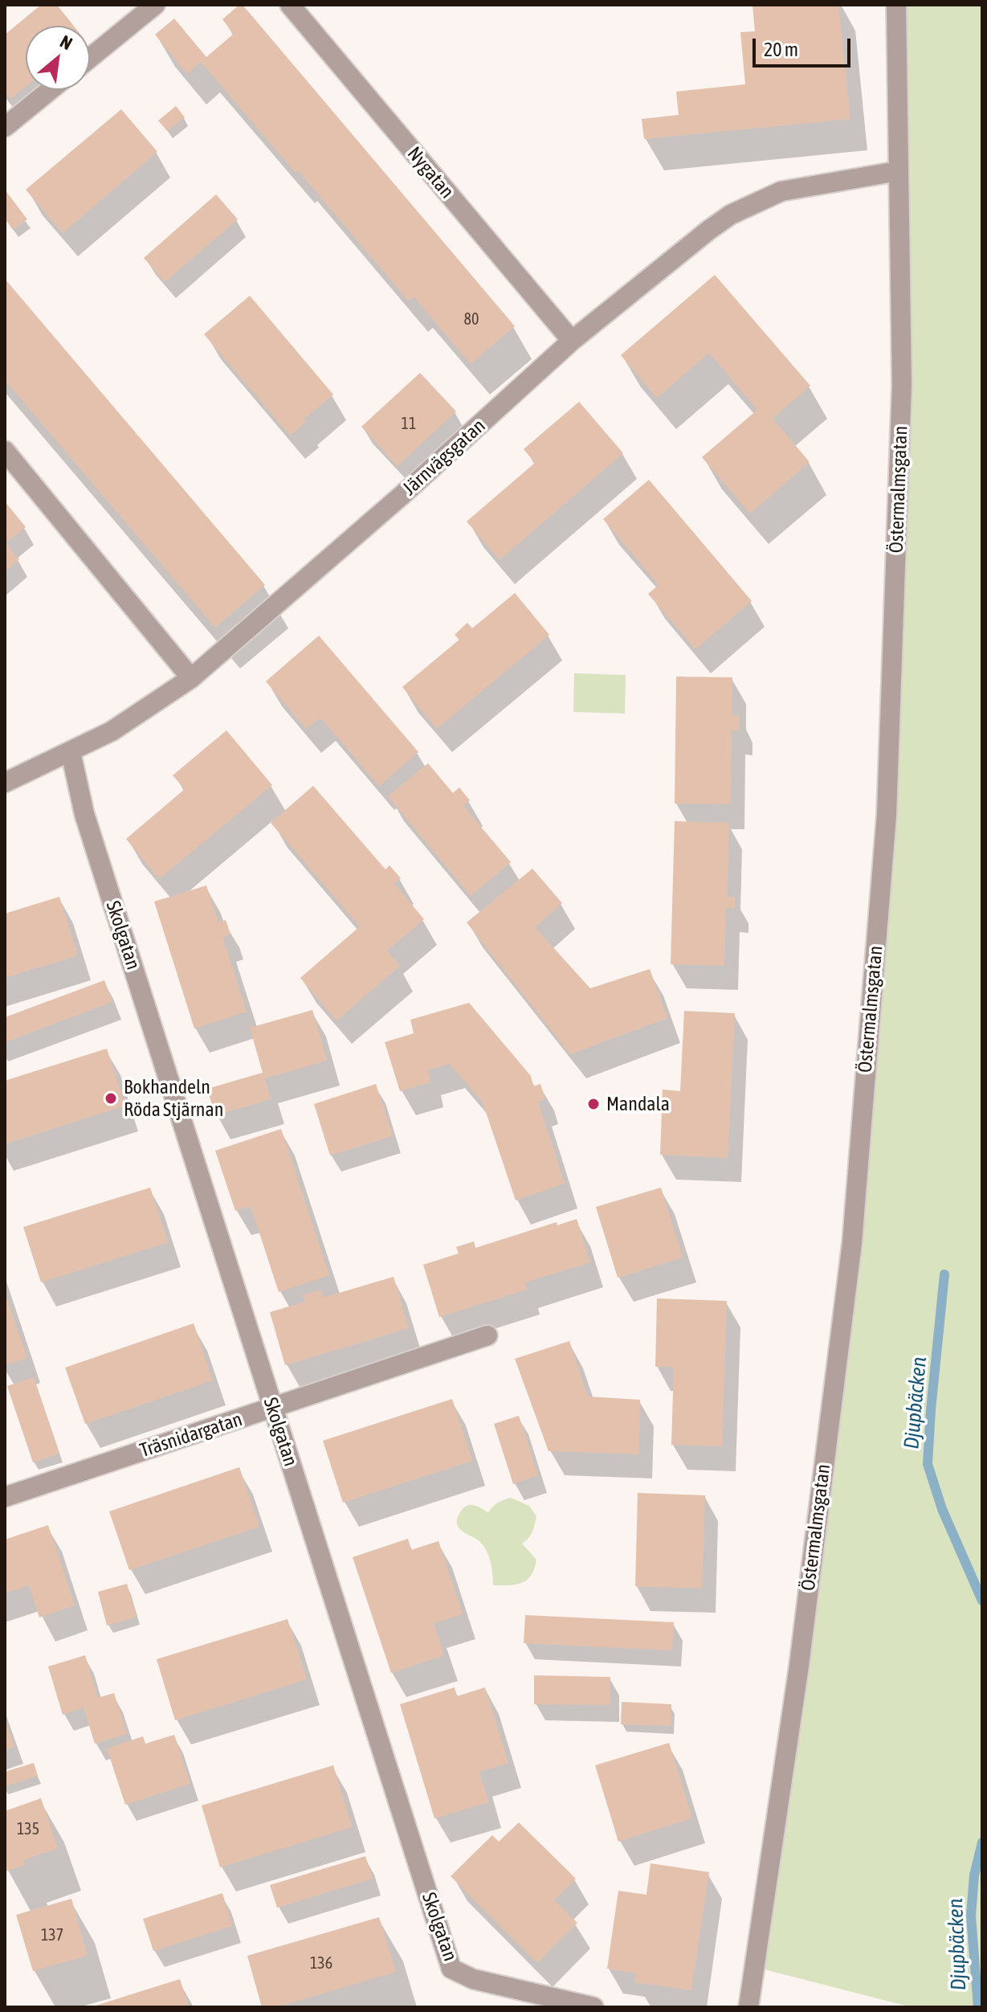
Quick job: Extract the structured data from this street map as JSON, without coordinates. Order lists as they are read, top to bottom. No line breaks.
{"streets":{"street":["Nygatan","Järnvägsgatan","Östermalmsgatan","Skolgatan","Träsnidargatan"]},"crossings":[["Nygatan","Järnvägsgatan"],["Järnvägsgatan","Östermalmsgatan"],["Järnvägsgatan","Skolgatan"],["Skolgatan","Träsnidargatan"]],"water":["Djupbäcken"],"places":["Bokhandeln Röda Stjärnan","Mandala"],"house_numbers":["80","11","135","137","136"],"scale_bar":"20 m","north":"top right"}
